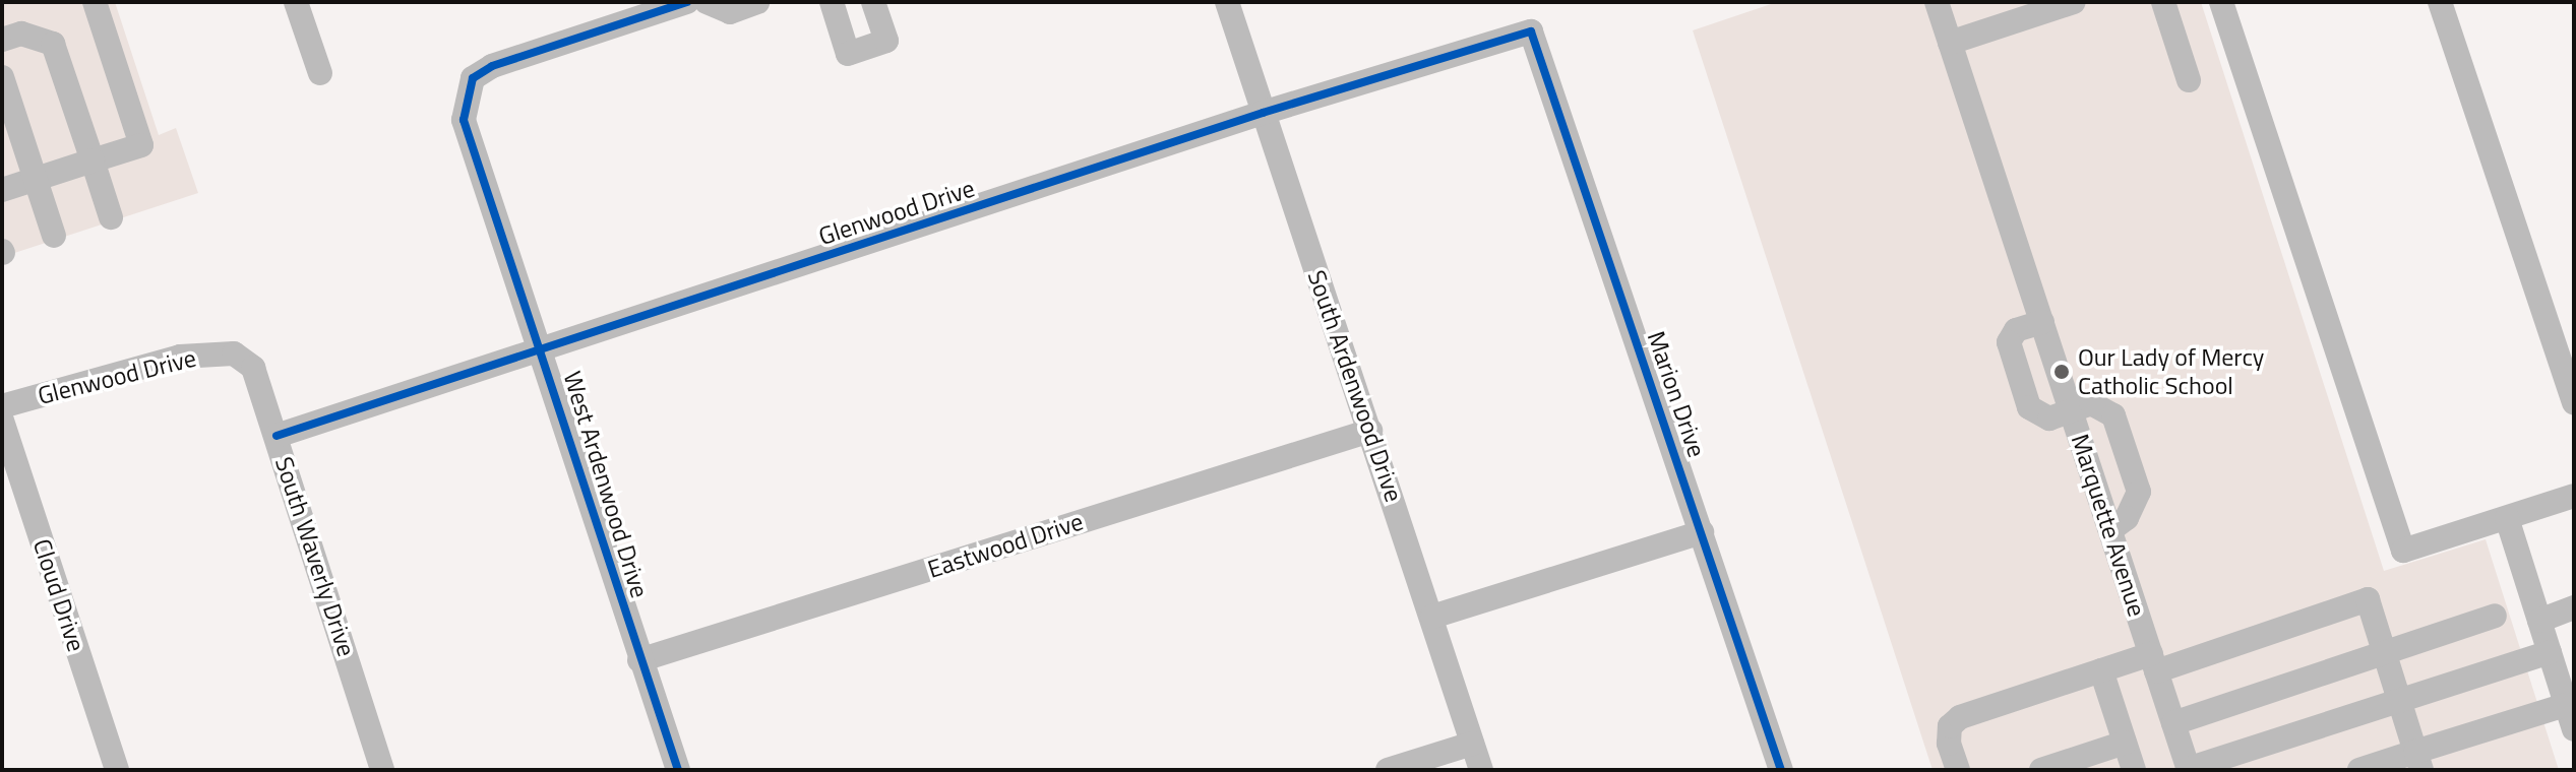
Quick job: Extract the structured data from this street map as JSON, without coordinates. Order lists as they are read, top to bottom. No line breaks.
{"streets":{"street":["Glenwood Drive","South Ardenwood Drive","Marion Drive","West Ardenwood Drive","Marquette Avenue","Eastwood Drive","South Waverly Drive","Cloud Drive"]},"crossings":[["Glenwood Drive","South Ardenwood Drive"],["Glenwood Drive","Marion Drive"],["Glenwood Drive","West Ardenwood Drive"],["Glenwood Drive","South Waverly Drive"],["South Ardenwood Drive","Eastwood Drive"],["West Ardenwood Drive","Eastwood Drive"]],"places":["Our Lady of Mercy Catholic School"]}
